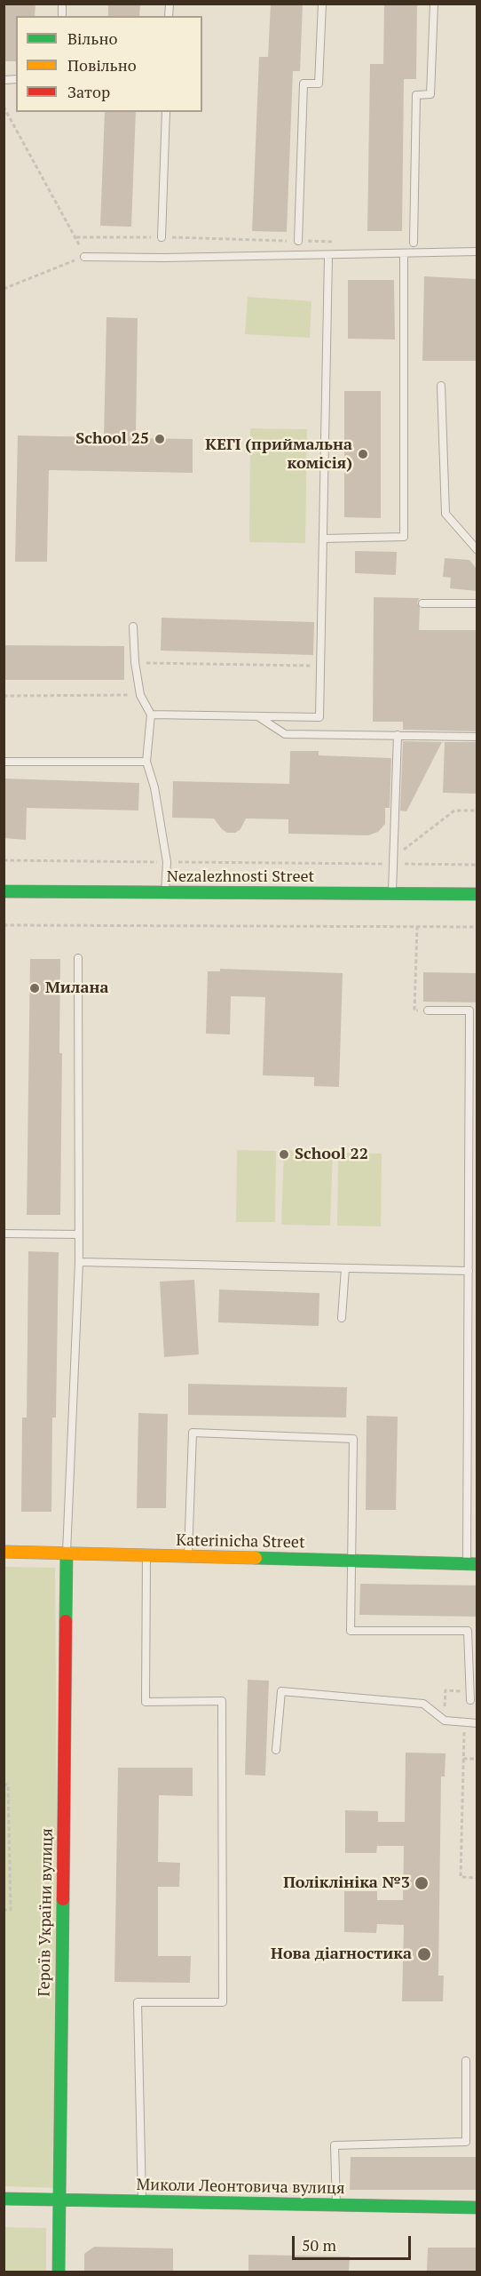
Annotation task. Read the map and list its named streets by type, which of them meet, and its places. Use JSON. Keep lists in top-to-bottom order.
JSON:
{
  "streets": {
    "street": [
      "Nezalezhnosti Street",
      "Katerinicha Street",
      "Героїв України вулиця",
      "Миколи Леонтовича вулиця"
    ]
  },
  "crossings": [
    ["Katerinicha Street", "Героїв України вулиця"],
    ["Героїв України вулиця", "Миколи Леонтовича вулиця"]
  ],
  "places": [
    "School 25",
    "КЕГІ (приймальна комісія)",
    "Милана",
    "School 22",
    "Поліклініка №3",
    "Нова діагностика"
  ],
  "legend": ["Вільно", "Повільно", "Затор"],
  "scale_bar": "50 m"
}
